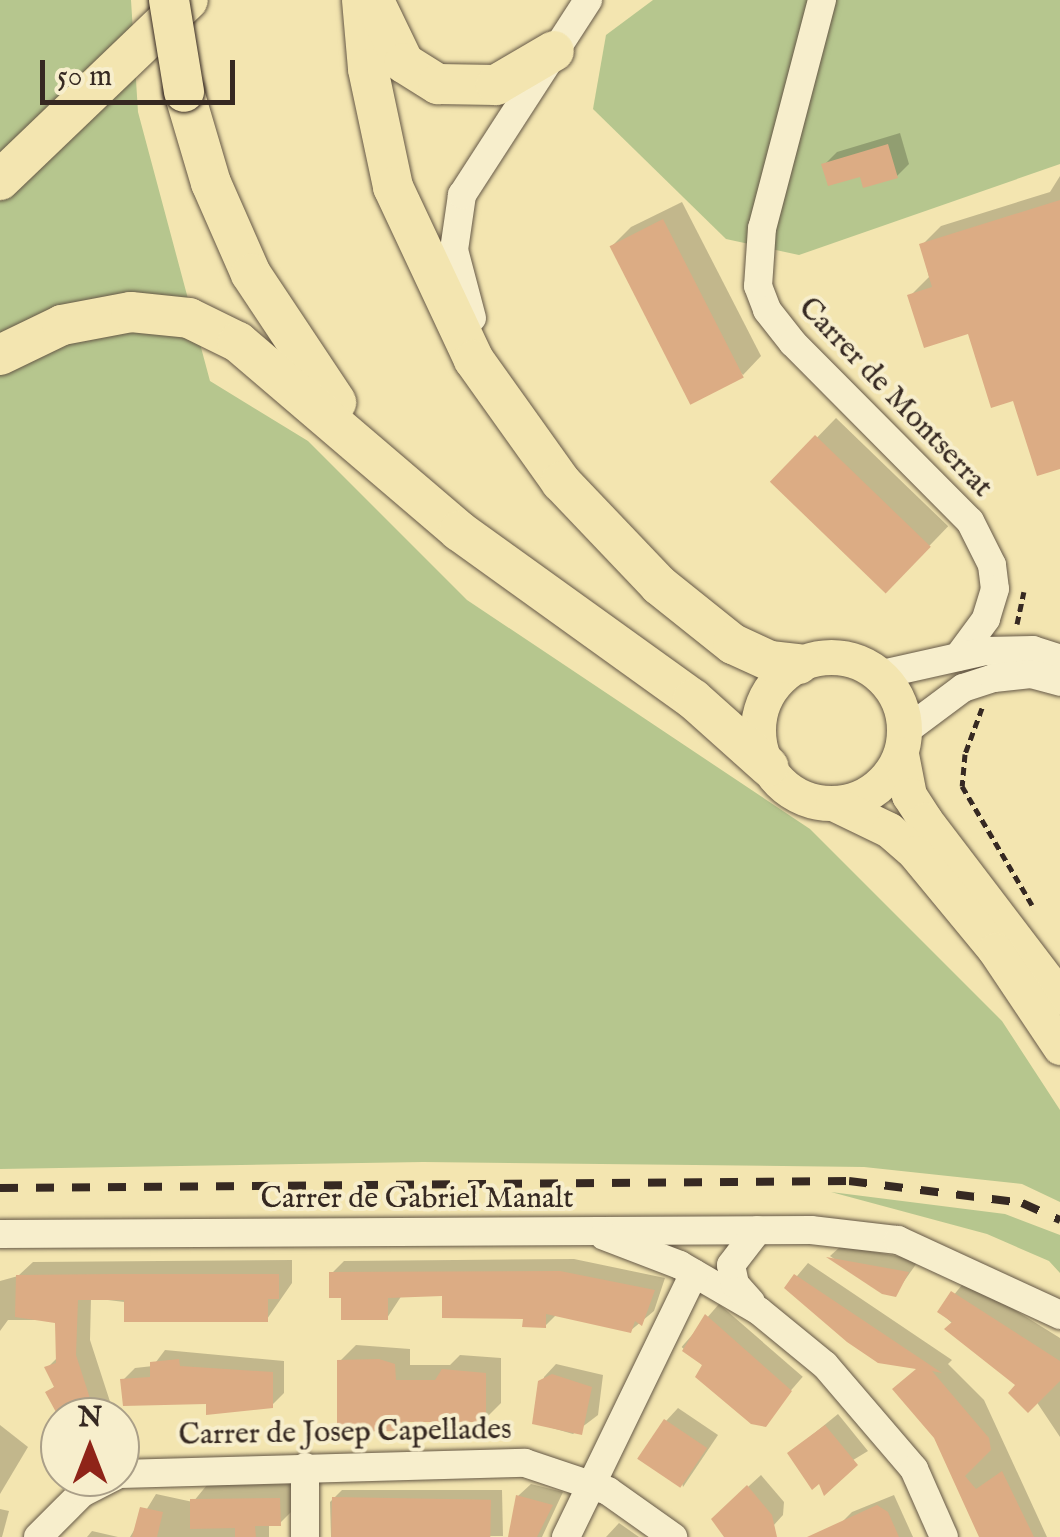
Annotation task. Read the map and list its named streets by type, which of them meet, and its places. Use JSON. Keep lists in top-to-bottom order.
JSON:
{
  "streets": {
    "street": ["Carrer de Montserrat", "Carrer de Gabriel Manalt", "Carrer de Josep Capellades"]
  },
  "scale_bar": "50 m",
  "north": "top"
}
